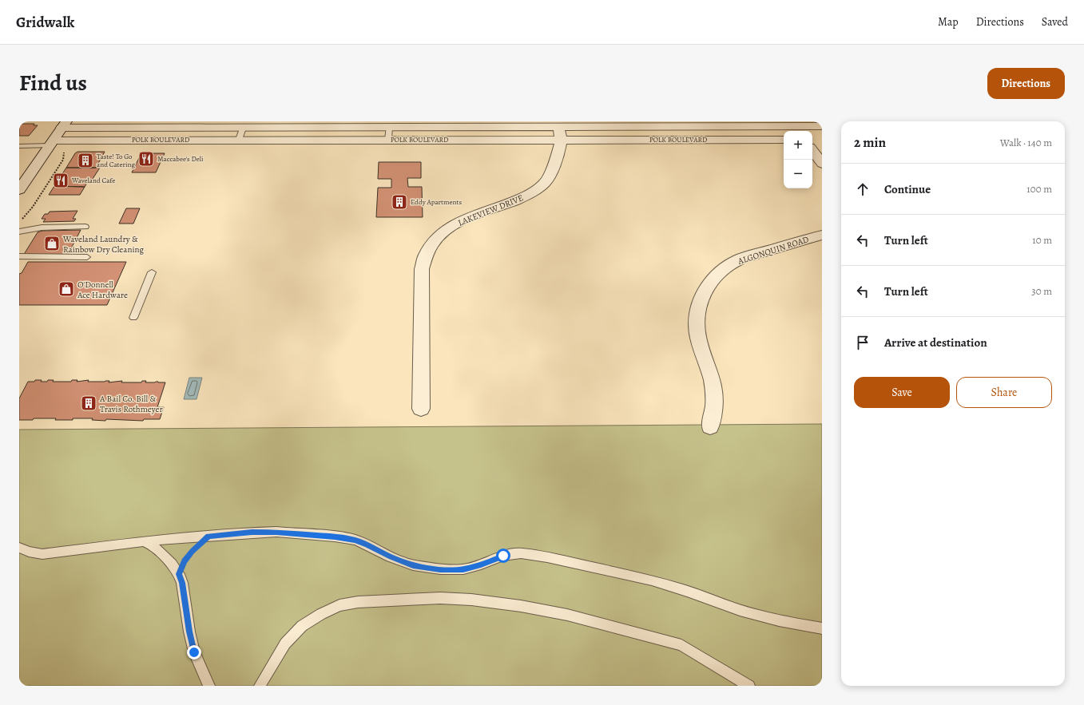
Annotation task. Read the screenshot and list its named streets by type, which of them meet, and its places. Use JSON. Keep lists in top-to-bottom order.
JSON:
{
  "streets": {
    "street": ["POLK BOULEVARD", "LAKEVIEW DRIVE", "ALGONQUIN ROAD"]
  },
  "crossings": [
    ["POLK BOULEVARD", "LAKEVIEW DRIVE"]
  ],
  "places": {
    "restaurant": ["Maccabee's Deli", "Waveland Cafe"],
    "building": ["Taste! To Go and Catering", "Eddy Apartments", "A Bail Co. Bill & Travis Rothmeyer"],
    "shop": ["Waveland Laundry & Rainbow Dry Cleaning", "O'Donnell Ace Hardware"]
  },
  "page": {
    "header": "Gridwalk",
    "nav": ["Map", "Directions", "Saved"],
    "title": "Find us",
    "buttons": [
      "Directions",
      ["Save", "Share"]
    ],
    "heading": ["2 min", "Walk · 140 m"],
    "map_buttons": ["+", "−"],
    "list": [
      ["Continue", "100 m"],
      ["Turn left", "10 m"],
      ["Turn left", "30 m"],
      "Arrive at destination"
    ]
  }
}
